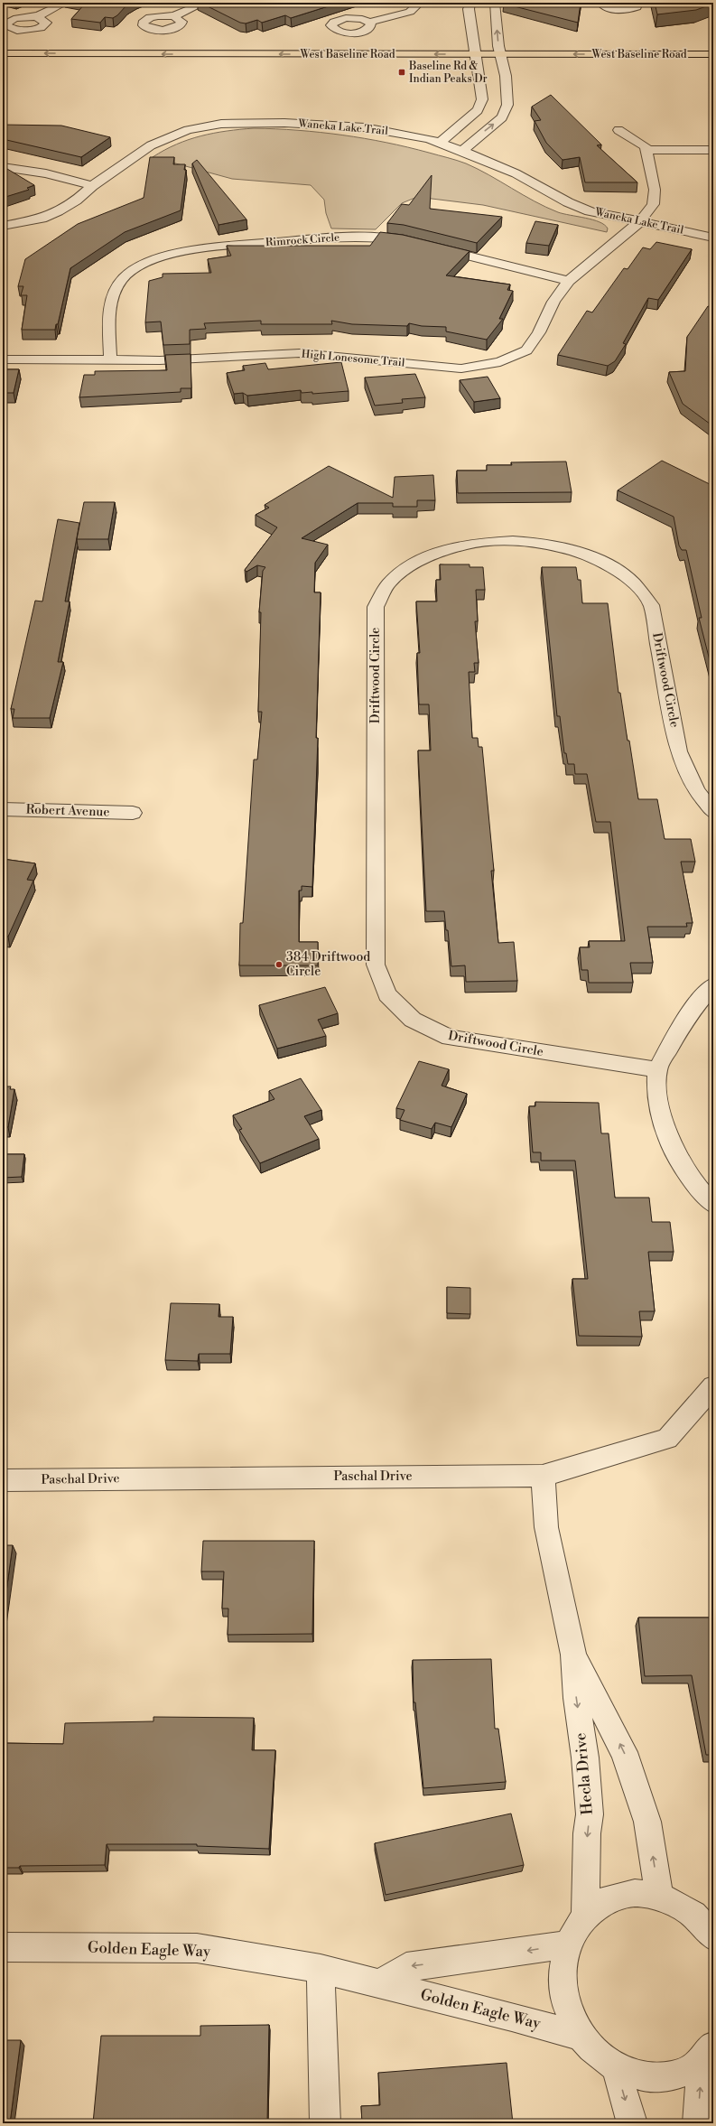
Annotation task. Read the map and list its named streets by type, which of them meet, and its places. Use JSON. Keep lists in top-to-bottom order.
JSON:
{
  "streets": {
    "main road": ["West Baseline Road"],
    "street": [
      "Waneka Lake Trail",
      "Rimrock Circle",
      "High Lonesome Trail",
      "Driftwood Circle",
      "Robert Avenue",
      "Paschal Drive",
      "Hecla Drive",
      "Golden Eagle Way"
    ]
  },
  "crossings": [
    ["Waneka Lake Trail", "High Lonesome Trail"],
    ["Rimrock Circle", "High Lonesome Trail"],
    ["Paschal Drive", "Hecla Drive"]
  ],
  "one_way": ["West Baseline Road"],
  "places": {
    "transit": ["Baseline Rd & Indian Peaks Dr"],
    "other": ["384 Driftwood Circle"]
  }
}
